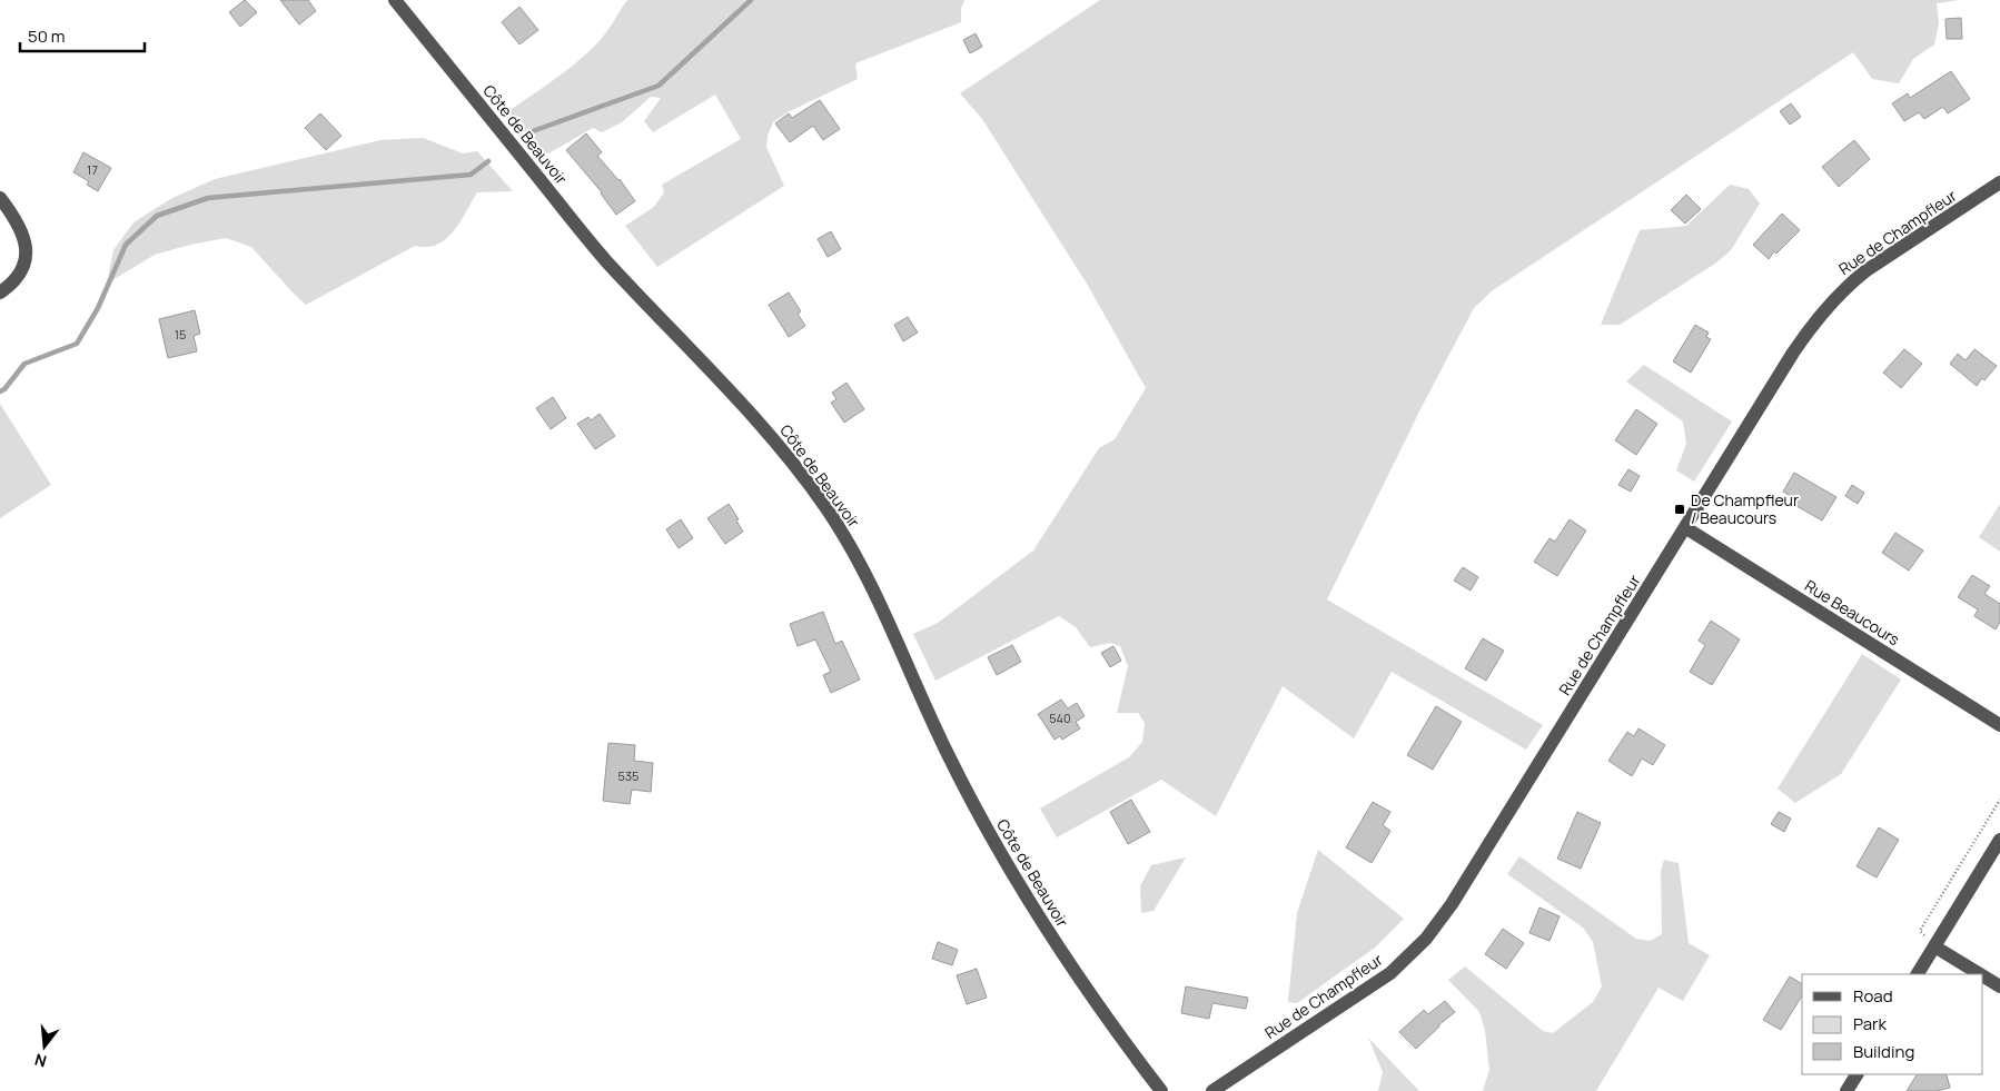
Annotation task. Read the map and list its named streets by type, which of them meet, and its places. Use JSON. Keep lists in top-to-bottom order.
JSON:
{
  "streets": {
    "street": ["Côte de Beauvoir", "Rue de Champfleur", "Rue Beaucours"]
  },
  "crossings": [
    ["Rue de Champfleur", "Rue Beaucours"]
  ],
  "places": {
    "transit": ["De Champfleur / Beaucours"]
  },
  "house_numbers": [
    "17",
    "15",
    "540",
    "535"
  ],
  "legend": ["Road", "Park", "Building"],
  "scale_bar": "50 m",
  "north": "bottom"
}
